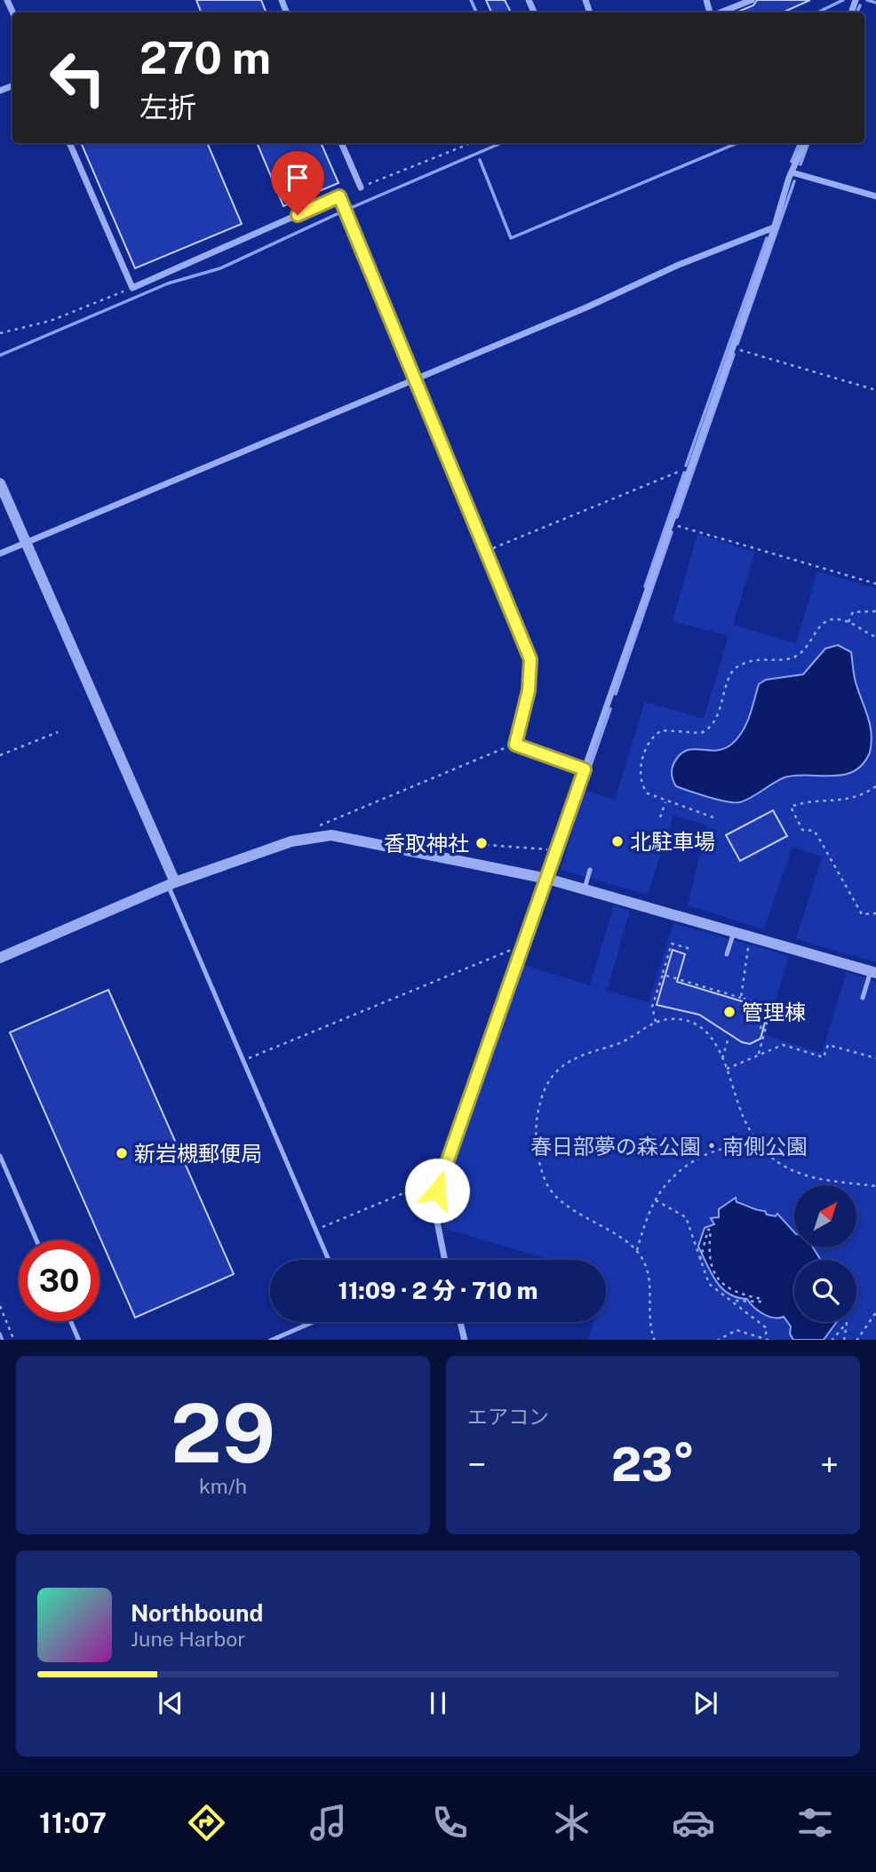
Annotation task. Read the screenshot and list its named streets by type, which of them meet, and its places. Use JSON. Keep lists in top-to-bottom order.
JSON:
{
  "parks": ["春日部夢の森公園・南側公園"],
  "places": [
    "北駐車場",
    "香取神社",
    "管理棟",
    "新岩槻郵便局"
  ],
  "north": "top right",
  "page": {
    "turn": ["270 m", "左折"],
    "limit": "30",
    "trip": "11:09 · 2 分 · 710 m",
    "tile": [
      ["29", "km/h"],
      "エアコン"
    ],
    "heat": ["−", "23°", "+"],
    "song": ["Northbound", "June Harbor"],
    "tabs": "11:07"
  }
}
